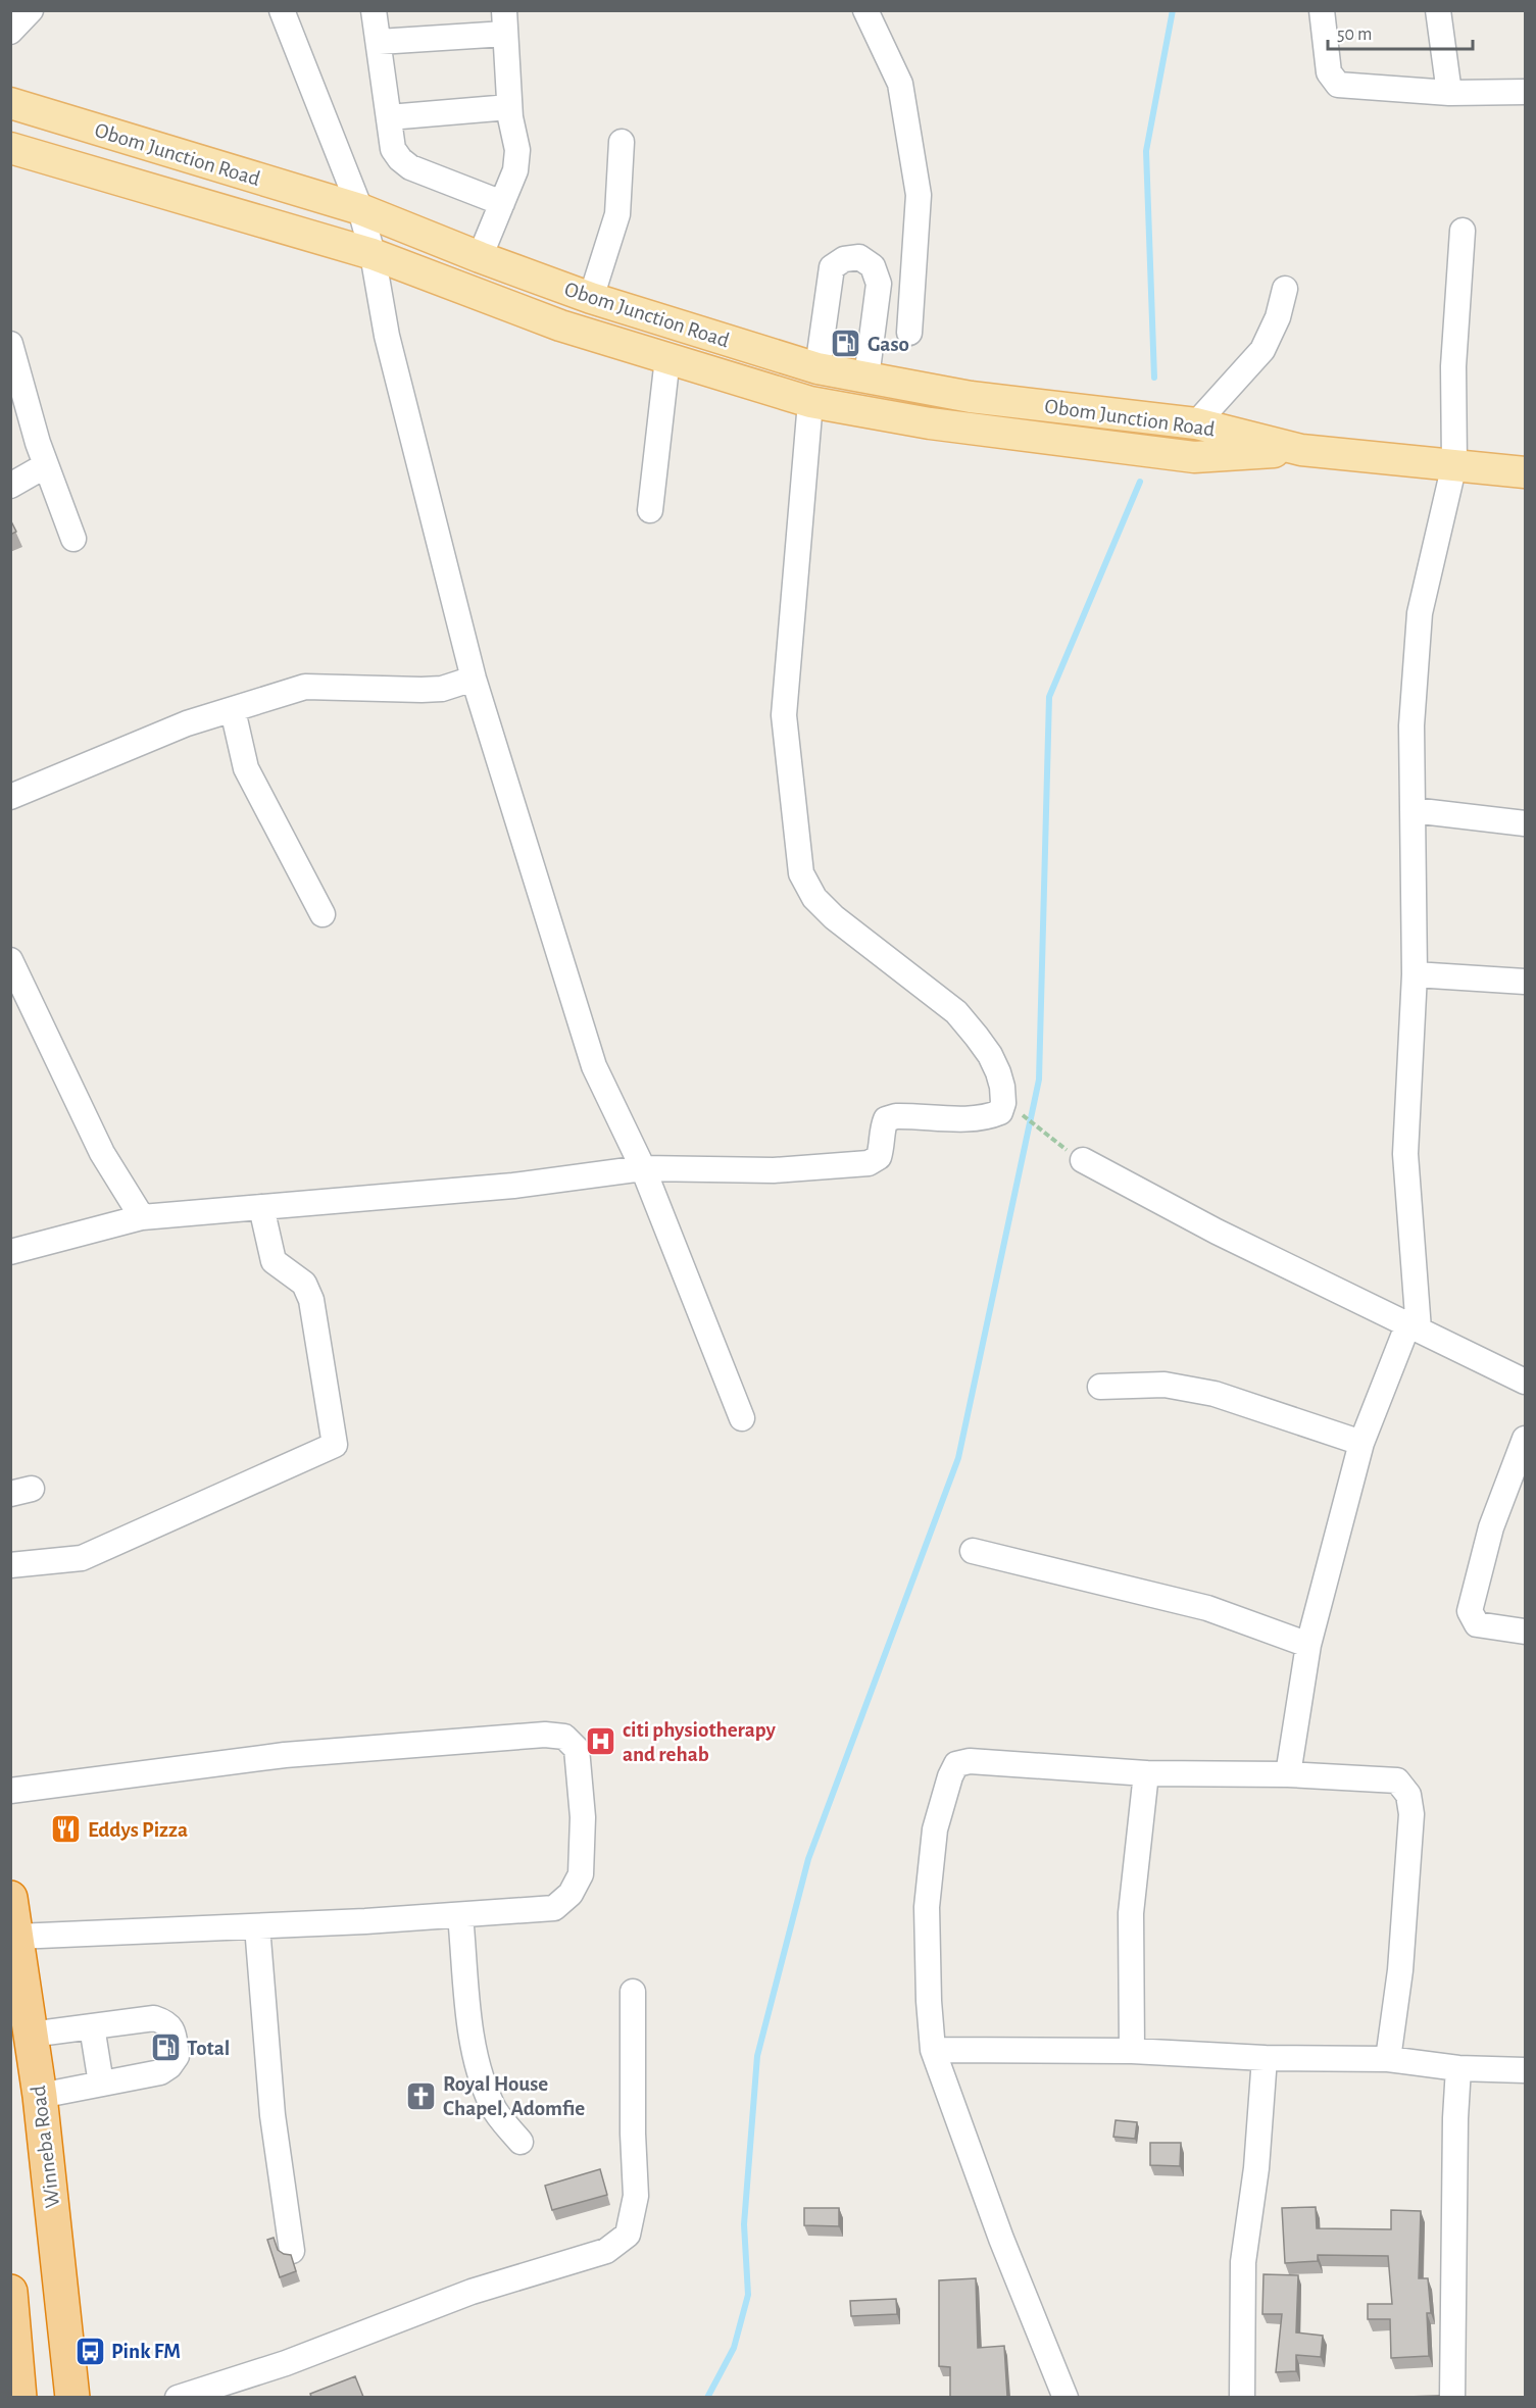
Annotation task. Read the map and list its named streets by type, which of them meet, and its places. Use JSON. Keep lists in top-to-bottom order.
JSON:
{
  "streets": {
    "highway": ["Winneba Road"],
    "main road": ["Obom Junction Road"]
  },
  "places": {
    "fuel station": ["Gaso", "Total"],
    "hospital": ["citi physiotherapy and rehab"],
    "restaurant": ["Eddys Pizza"],
    "church": ["Royal House Chapel, Adomfie"],
    "bus stop": ["Pink FM"]
  },
  "scale_bar": "50 m"
}
